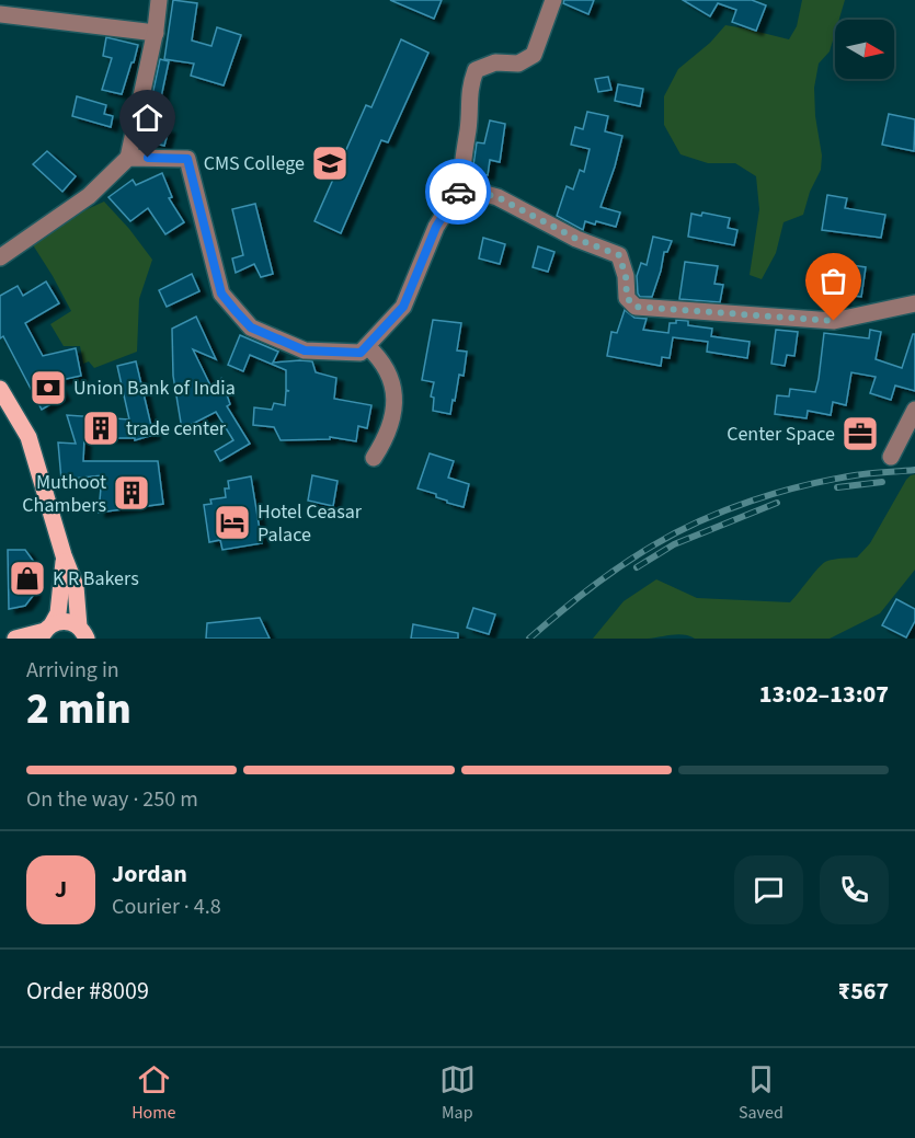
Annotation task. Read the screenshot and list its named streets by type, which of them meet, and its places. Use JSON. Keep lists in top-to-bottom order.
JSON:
{
  "places": {
    "school or university": ["CMS College"],
    "bank": ["Union Bank of India"],
    "building": ["trade center", "Muthoot Chambers"],
    "office": ["Center Space"],
    "hotel": ["Hotel Ceasar Palace"],
    "shop": ["K R Bakers"]
  },
  "north": "right",
  "page": {
    "heading": ["2 min", "Arriving in", "13:02–13:07"],
    "panel": [
      "Jordan",
      "Courier · 4.8",
      "Order #8009",
      "₹567"
    ],
    "bar": "On the way · 250 m",
    "round": "J",
    "tabs": ["Home", "Map", "Saved"]
  }
}
